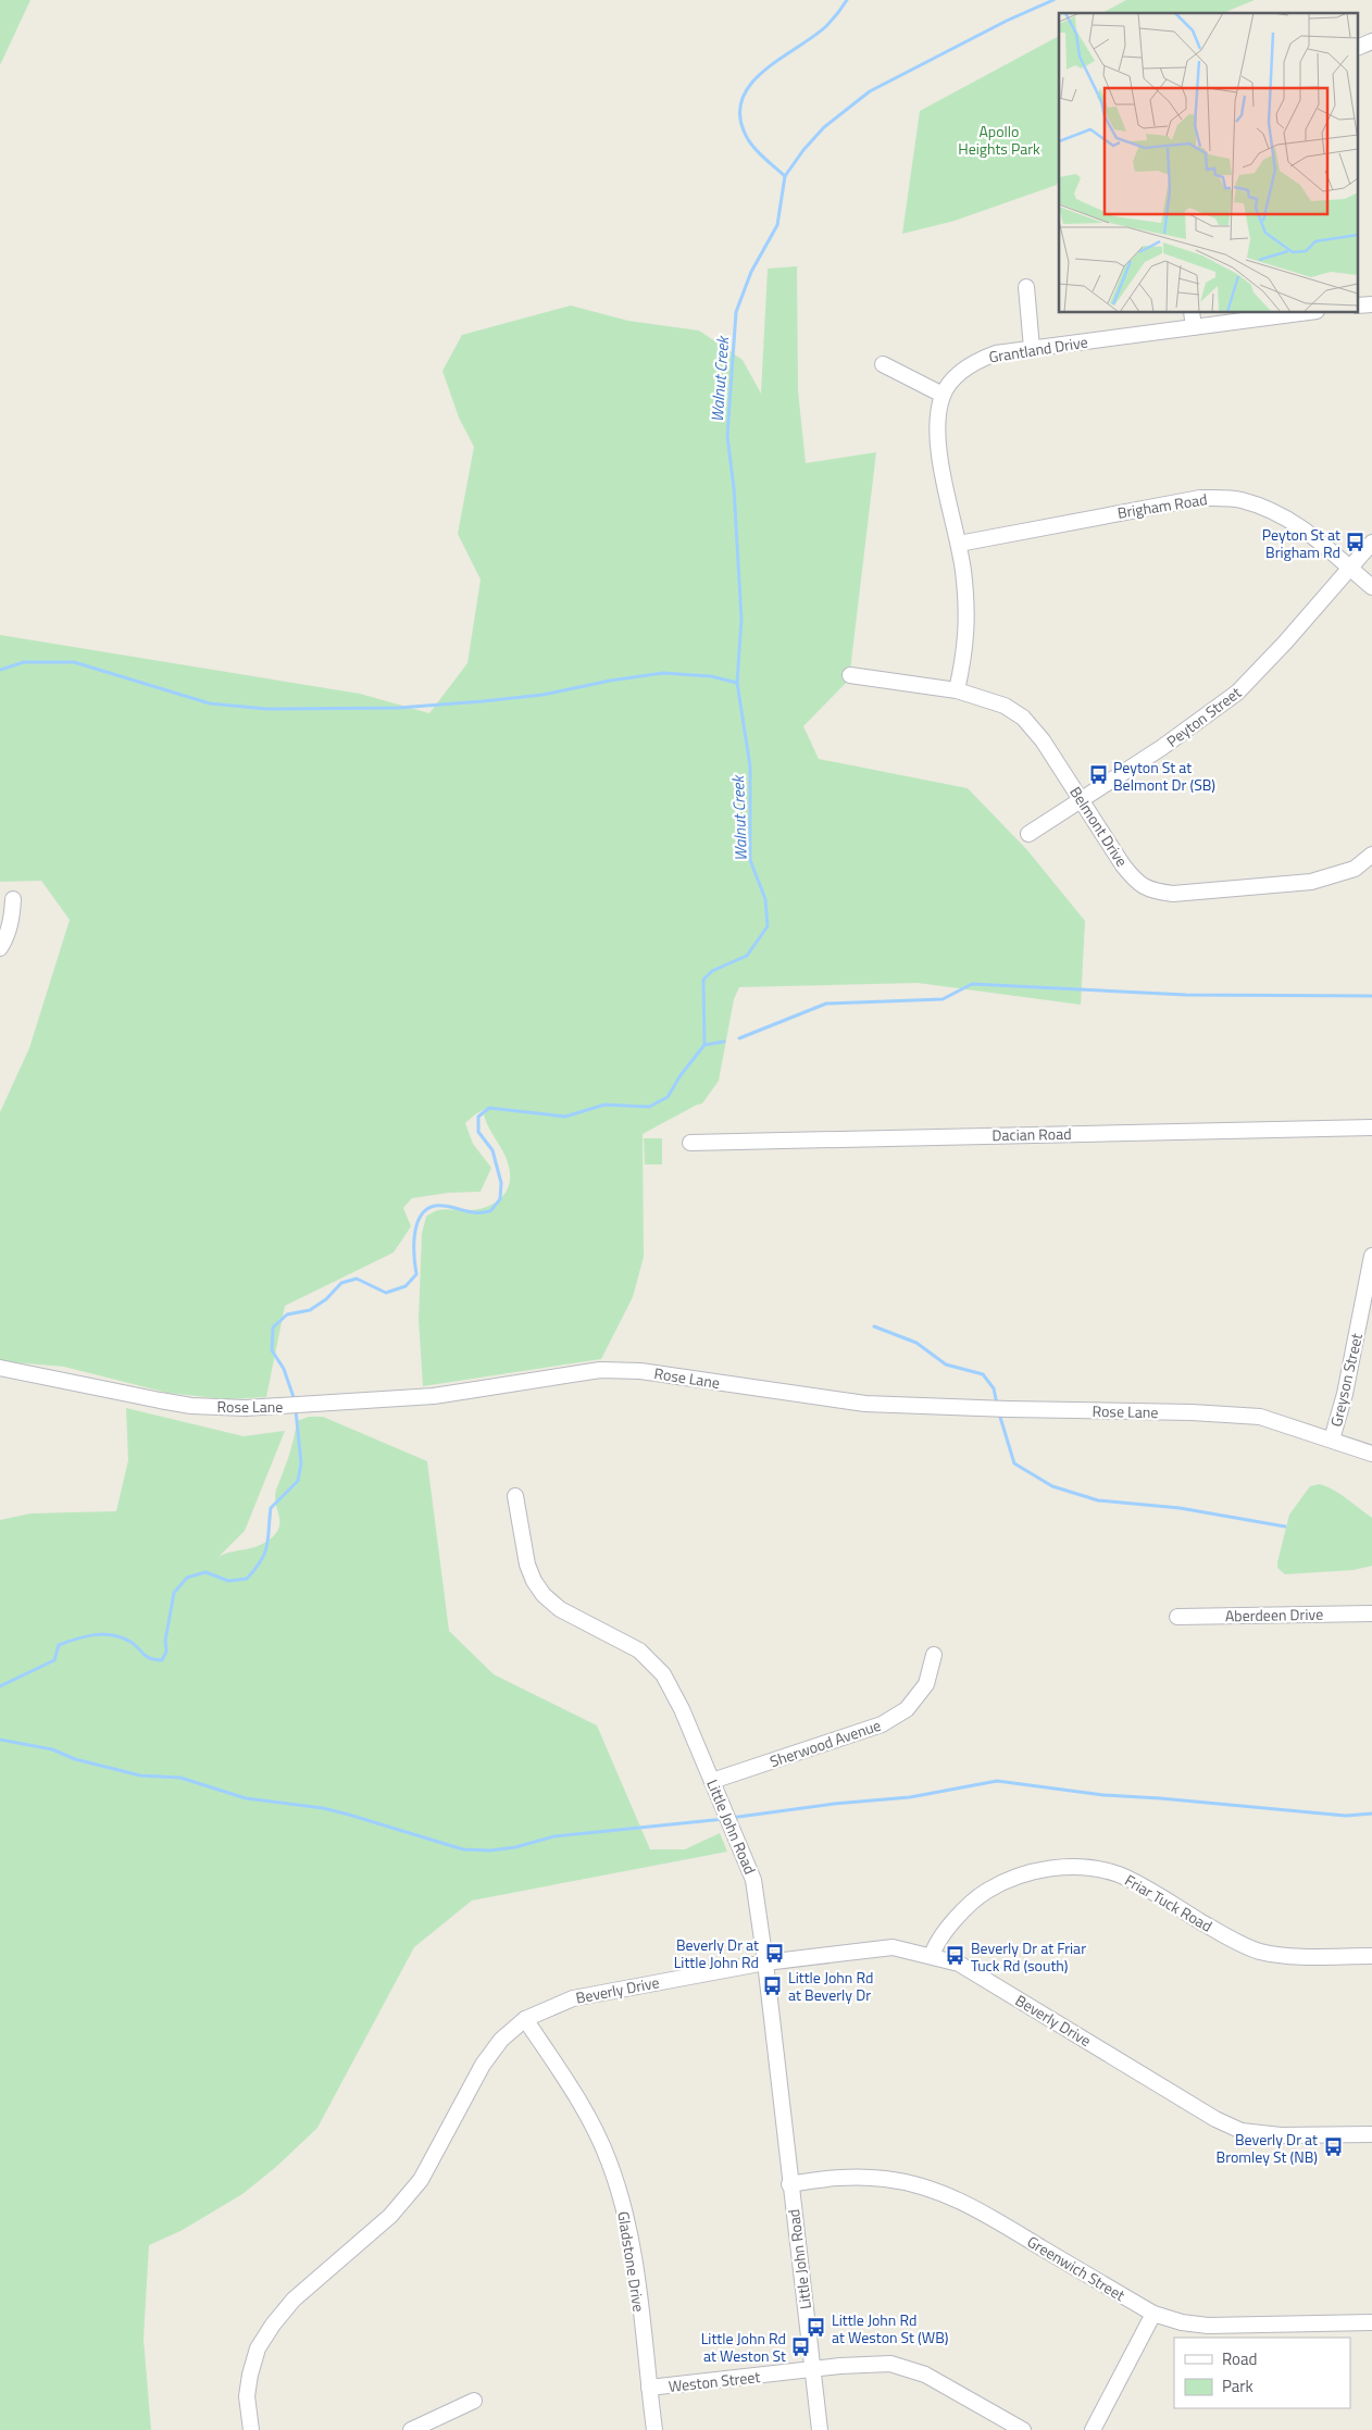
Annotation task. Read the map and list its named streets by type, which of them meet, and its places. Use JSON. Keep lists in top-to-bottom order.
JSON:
{
  "streets": {
    "street": [
      "Grantland Drive",
      "Brigham Road",
      "Peyton Street",
      "Belmont Drive",
      "Dacian Road",
      "Rose Lane",
      "Greyson Street",
      "Aberdeen Drive",
      "Sherwood Avenue",
      "Little John Road",
      "Friar Tuck Road",
      "Beverly Drive",
      "Gladstone Drive",
      "Greenwich Street",
      "Weston Street"
    ]
  },
  "crossings": [
    ["Grantland Drive", "Brigham Road"],
    ["Grantland Drive", "Belmont Drive"],
    ["Brigham Road", "Peyton Street"],
    ["Peyton Street", "Belmont Drive"],
    ["Rose Lane", "Greyson Street"],
    ["Sherwood Avenue", "Little John Road"],
    ["Little John Road", "Beverly Drive"],
    ["Little John Road", "Greenwich Street"],
    ["Little John Road", "Weston Street"],
    ["Friar Tuck Road", "Beverly Drive"],
    ["Beverly Drive", "Gladstone Drive"],
    ["Gladstone Drive", "Weston Street"]
  ],
  "water": ["Walnut Creek"],
  "parks": ["Apollo Heights Park"],
  "places": {
    "bus stop": [
      "Peyton St at Brigham Rd",
      "Peyton St at Belmont Dr (SB)",
      "Beverly Dr at Little John Rd",
      "Beverly Dr at Friar Tuck Rd (south)",
      "Little John Rd at Beverly Dr",
      "Beverly Dr at Bromley St (NB)",
      "Little John Rd at Weston St (WB)",
      "Little John Rd at Weston St"
    ]
  },
  "legend": ["Road", "Park"]
}
